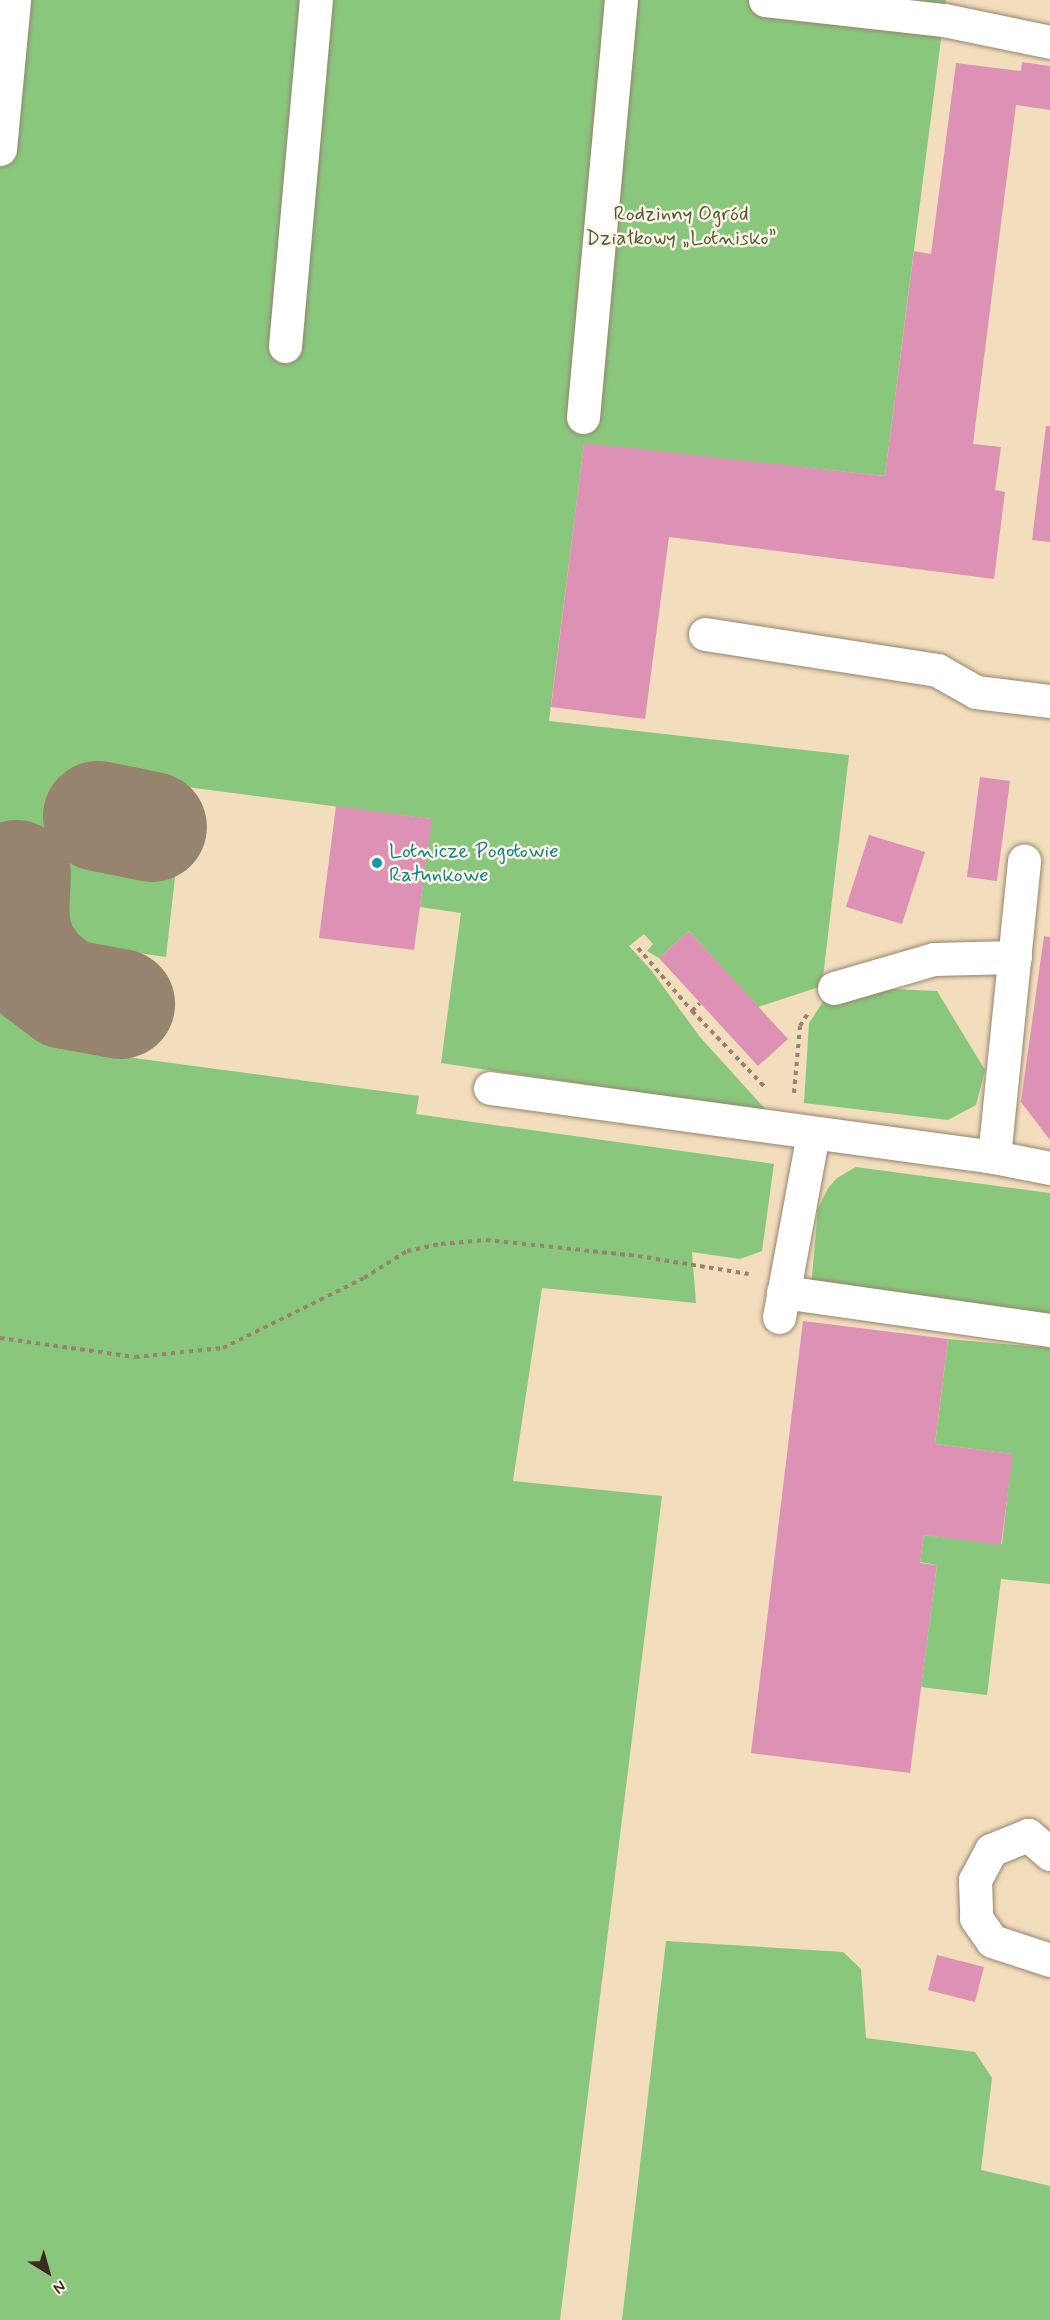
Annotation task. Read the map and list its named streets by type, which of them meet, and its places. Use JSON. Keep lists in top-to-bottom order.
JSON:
{
  "parks": ["Rodzinny Ogród Działkowy „Lotnisko”"],
  "places": ["Lotnicze Pogotowie Ratunkowe"],
  "north": "bottom right"
}
